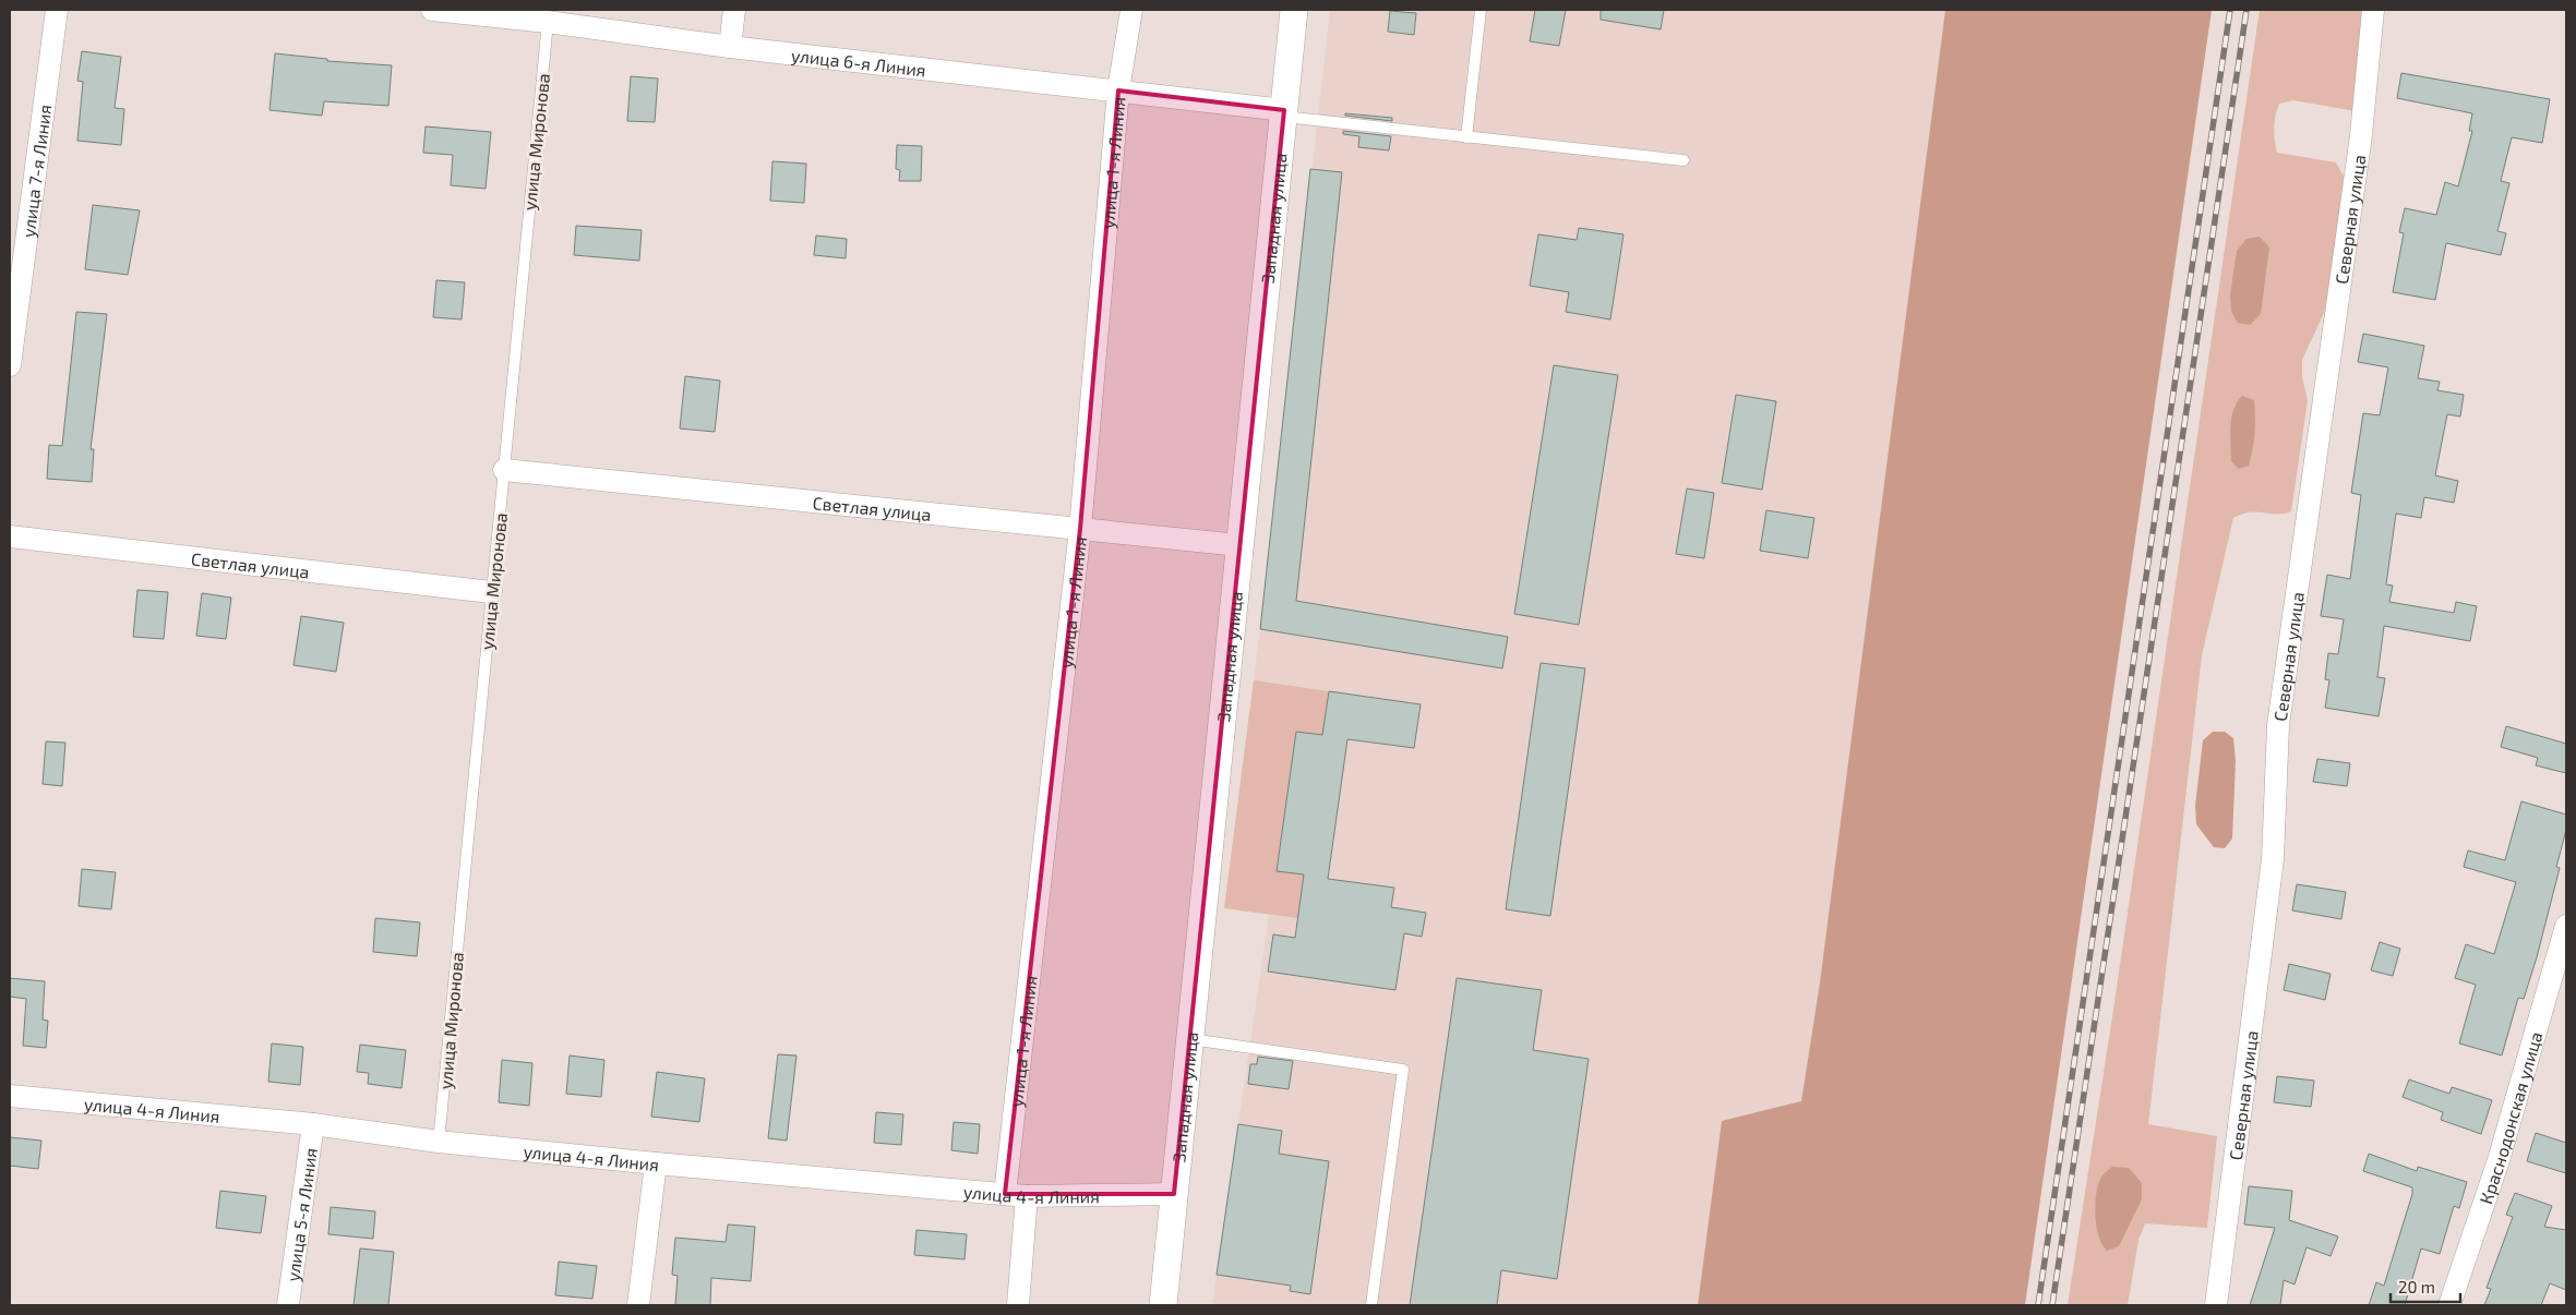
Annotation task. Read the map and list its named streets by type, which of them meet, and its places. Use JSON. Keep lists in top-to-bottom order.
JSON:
{
  "streets": {
    "street": [
      "улица 6-я Линия",
      "улица 1-я Линия",
      "улица 7-я Линия",
      "Западная улица",
      "Северная улица",
      "Светлая улица",
      "улица 4-я Линия",
      "Краснодонская улица",
      "улица 5-я Линия"
    ],
    "lane": ["улица Миронова"]
  },
  "crossings": [
    ["улица 6-я Линия", "улица Миронова"],
    ["улица 6-я Линия", "улица 1-я Линия"],
    ["улица 6-я Линия", "Западная улица"],
    ["улица Миронова", "Светлая улица"],
    ["улица Миронова", "улица 4-я Линия"],
    ["улица 1-я Линия", "Светлая улица"],
    ["улица 1-я Линия", "улица 4-я Линия"],
    ["Западная улица", "Светлая улица"],
    ["Западная улица", "улица 4-я Линия"],
    ["улица 4-я Линия", "улица 5-я Линия"]
  ],
  "scale_bar": "20 m"
}
